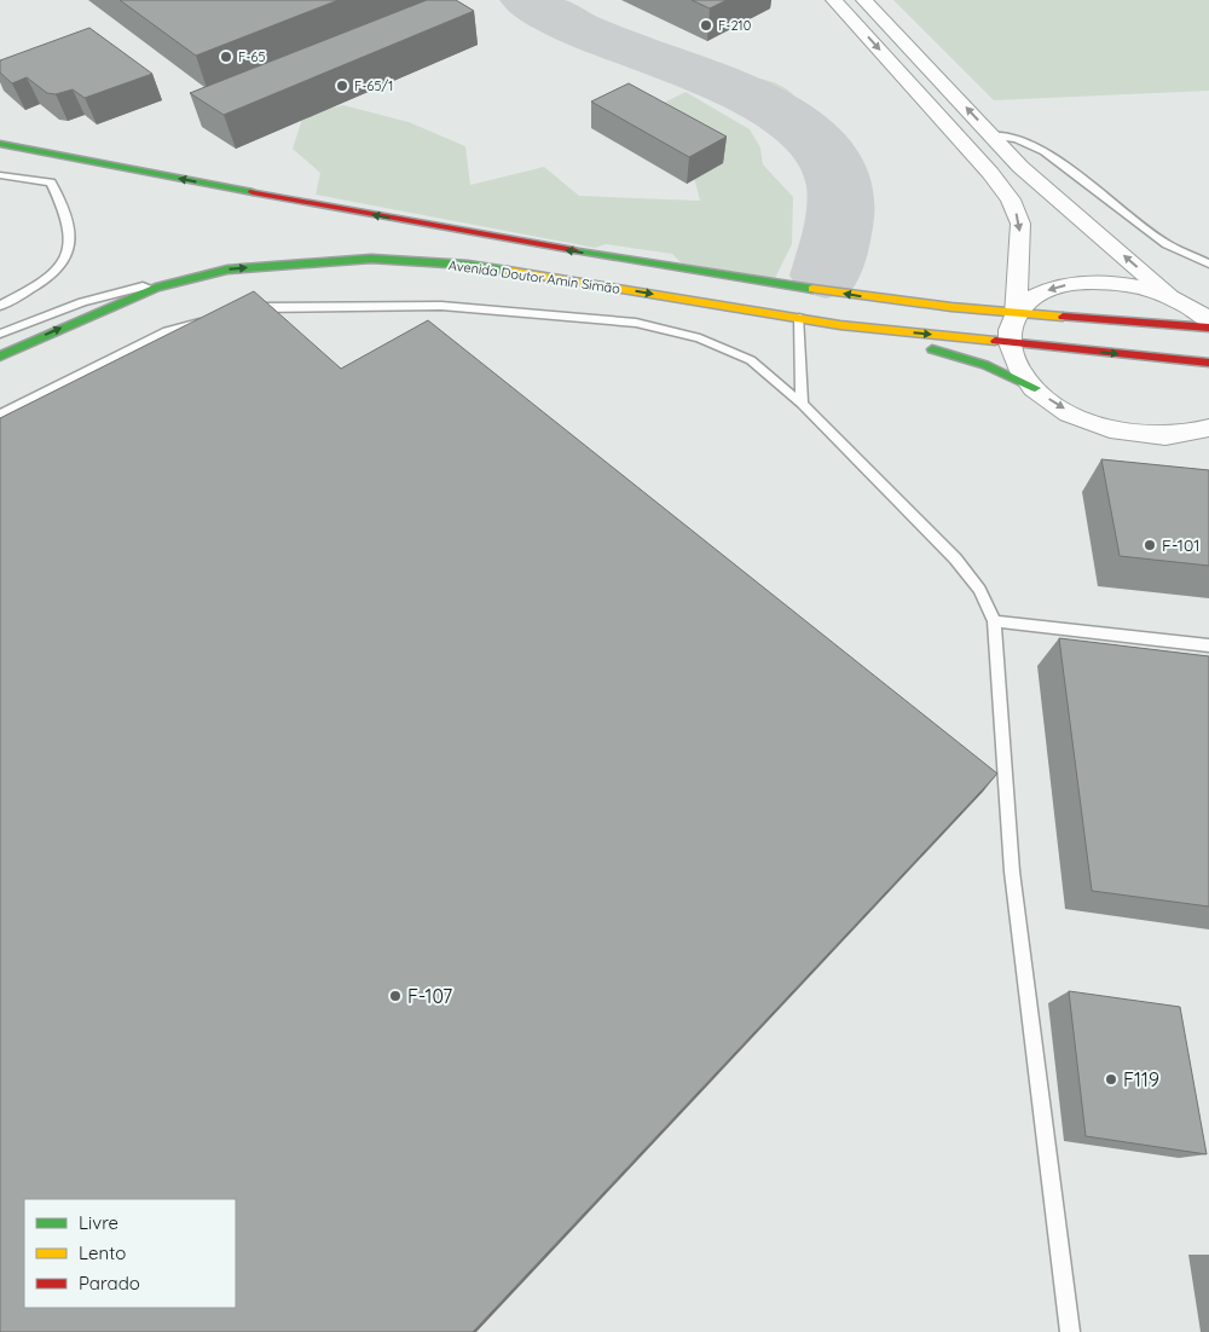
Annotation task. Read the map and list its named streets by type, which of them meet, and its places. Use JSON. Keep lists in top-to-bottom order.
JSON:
{
  "streets": {
    "street": ["Avenida Doutor Amin Simão"]
  },
  "places": [
    "F-210",
    "F-65",
    "F-65/1",
    "F-101",
    "F-107",
    "F119"
  ],
  "legend": ["Livre", "Lento", "Parado"]
}
